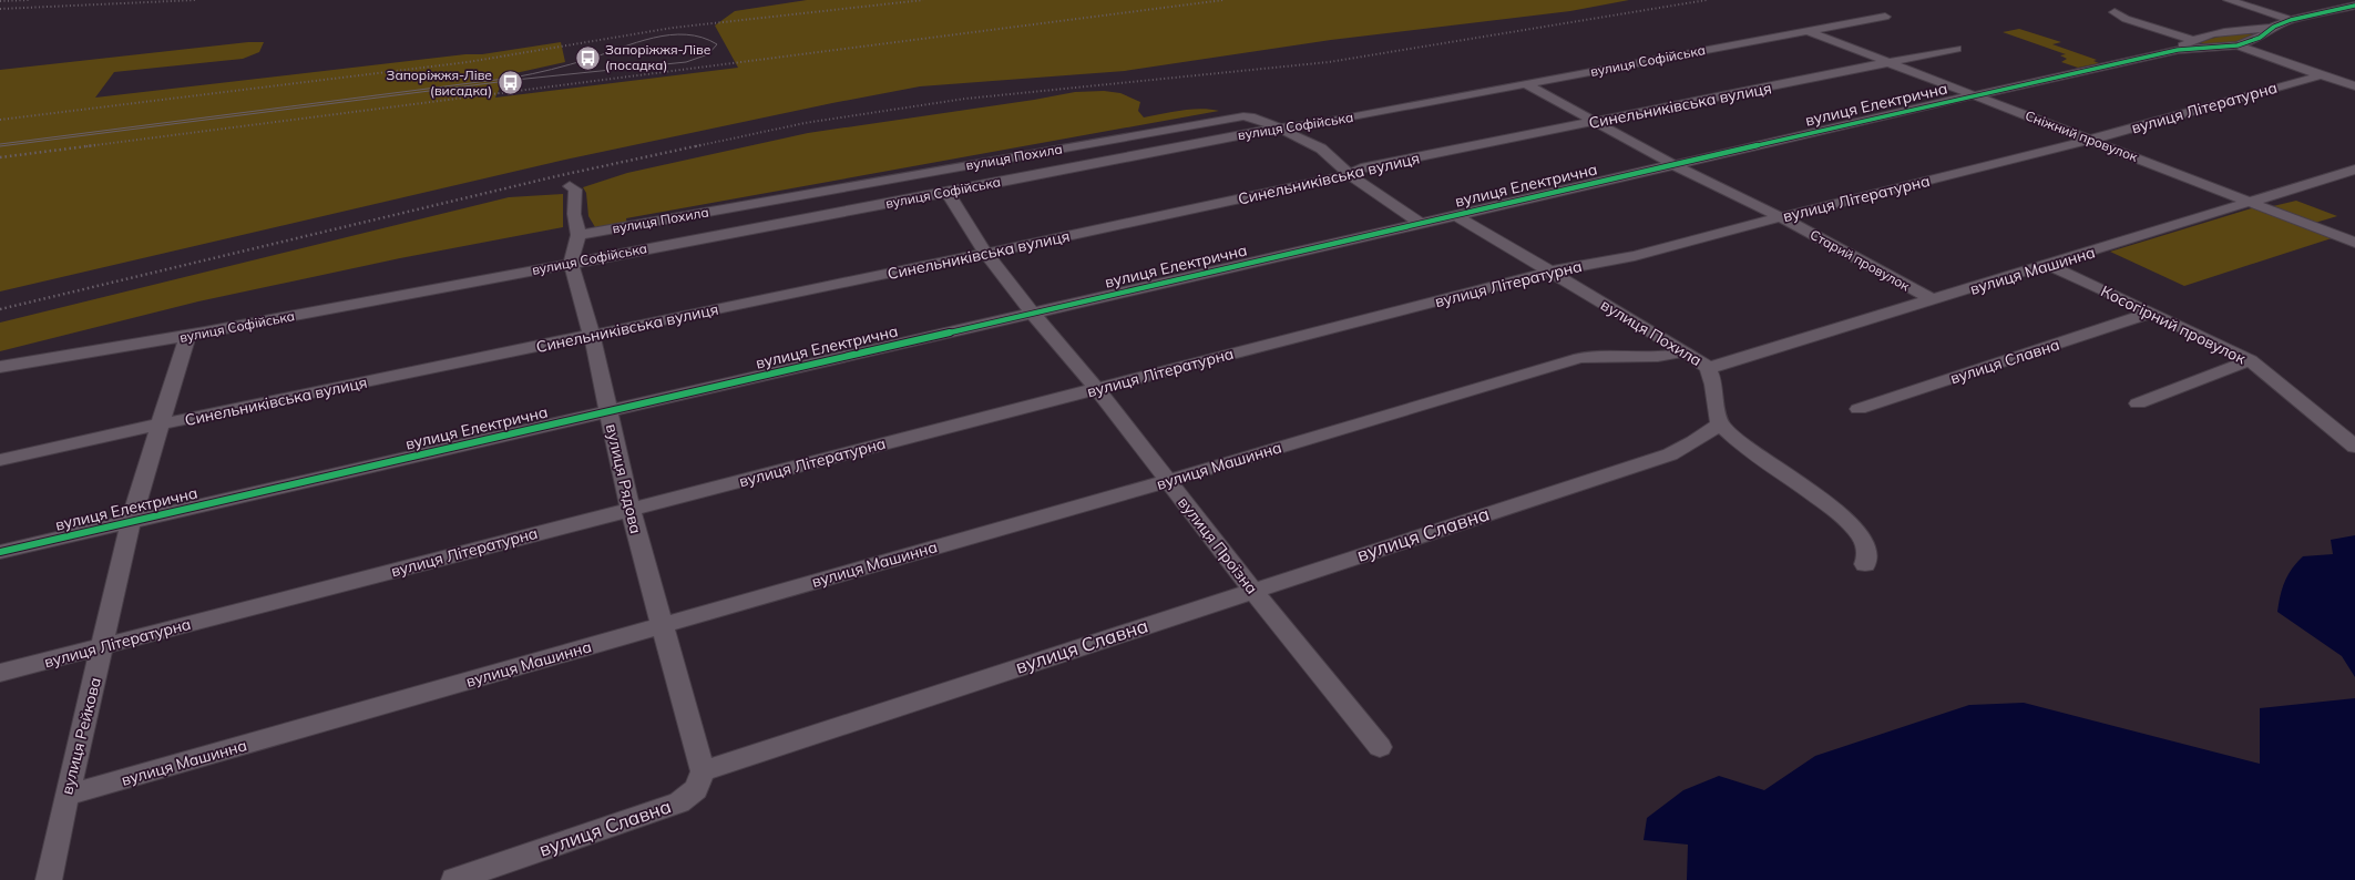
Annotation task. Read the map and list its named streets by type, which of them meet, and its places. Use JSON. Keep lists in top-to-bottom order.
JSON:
{
  "streets": {
    "street": [
      "вулиця Софійська",
      "вулиця Електрична",
      "Синельниківська вулиця",
      "вулиця Літературна",
      "Сніжний провулок",
      "вулиця Похила",
      "Старий провулок",
      "вулиця Машинна",
      "Косогірний провулок",
      "вулиця Славна",
      "вулиця Рядова",
      "вулиця Проїзна",
      "вулиця Рейкова"
    ]
  },
  "crossings": [
    ["вулиця Софійська", "Сніжний провулок"],
    ["вулиця Софійська", "вулиця Похила"],
    ["вулиця Софійська", "Старий провулок"],
    ["вулиця Софійська", "вулиця Рядова"],
    ["вулиця Софійська", "вулиця Проїзна"],
    ["вулиця Софійська", "вулиця Рейкова"],
    ["вулиця Електрична", "Сніжний провулок"],
    ["вулиця Електрична", "вулиця Похила"],
    ["вулиця Електрична", "Старий провулок"],
    ["вулиця Електрична", "вулиця Рядова"],
    ["вулиця Електрична", "вулиця Проїзна"],
    ["вулиця Електрична", "вулиця Рейкова"],
    ["Синельниківська вулиця", "Сніжний провулок"],
    ["Синельниківська вулиця", "вулиця Похила"],
    ["Синельниківська вулиця", "Старий провулок"],
    ["Синельниківська вулиця", "вулиця Рядова"],
    ["Синельниківська вулиця", "вулиця Проїзна"],
    ["Синельниківська вулиця", "вулиця Рейкова"],
    ["вулиця Літературна", "Сніжний провулок"],
    ["вулиця Літературна", "вулиця Похила"],
    ["вулиця Літературна", "Старий провулок"],
    ["вулиця Літературна", "вулиця Рядова"],
    ["вулиця Літературна", "вулиця Проїзна"],
    ["вулиця Літературна", "вулиця Рейкова"],
    ["Сніжний провулок", "вулиця Машинна"],
    ["вулиця Похила", "вулиця Машинна"],
    ["вулиця Похила", "вулиця Славна"],
    ["Старий провулок", "вулиця Машинна"],
    ["вулиця Машинна", "Косогірний провулок"],
    ["вулиця Машинна", "вулиця Рядова"],
    ["вулиця Машинна", "вулиця Проїзна"],
    ["вулиця Машинна", "вулиця Рейкова"],
    ["Косогірний провулок", "вулиця Славна"],
    ["вулиця Славна", "вулиця Рядова"],
    ["вулиця Славна", "вулиця Проїзна"]
  ],
  "places": {
    "bus stop": ["Запоріжжя-Ліве (посадка)", "Запоріжжя-Ліве (висадка)"]
  }
}
